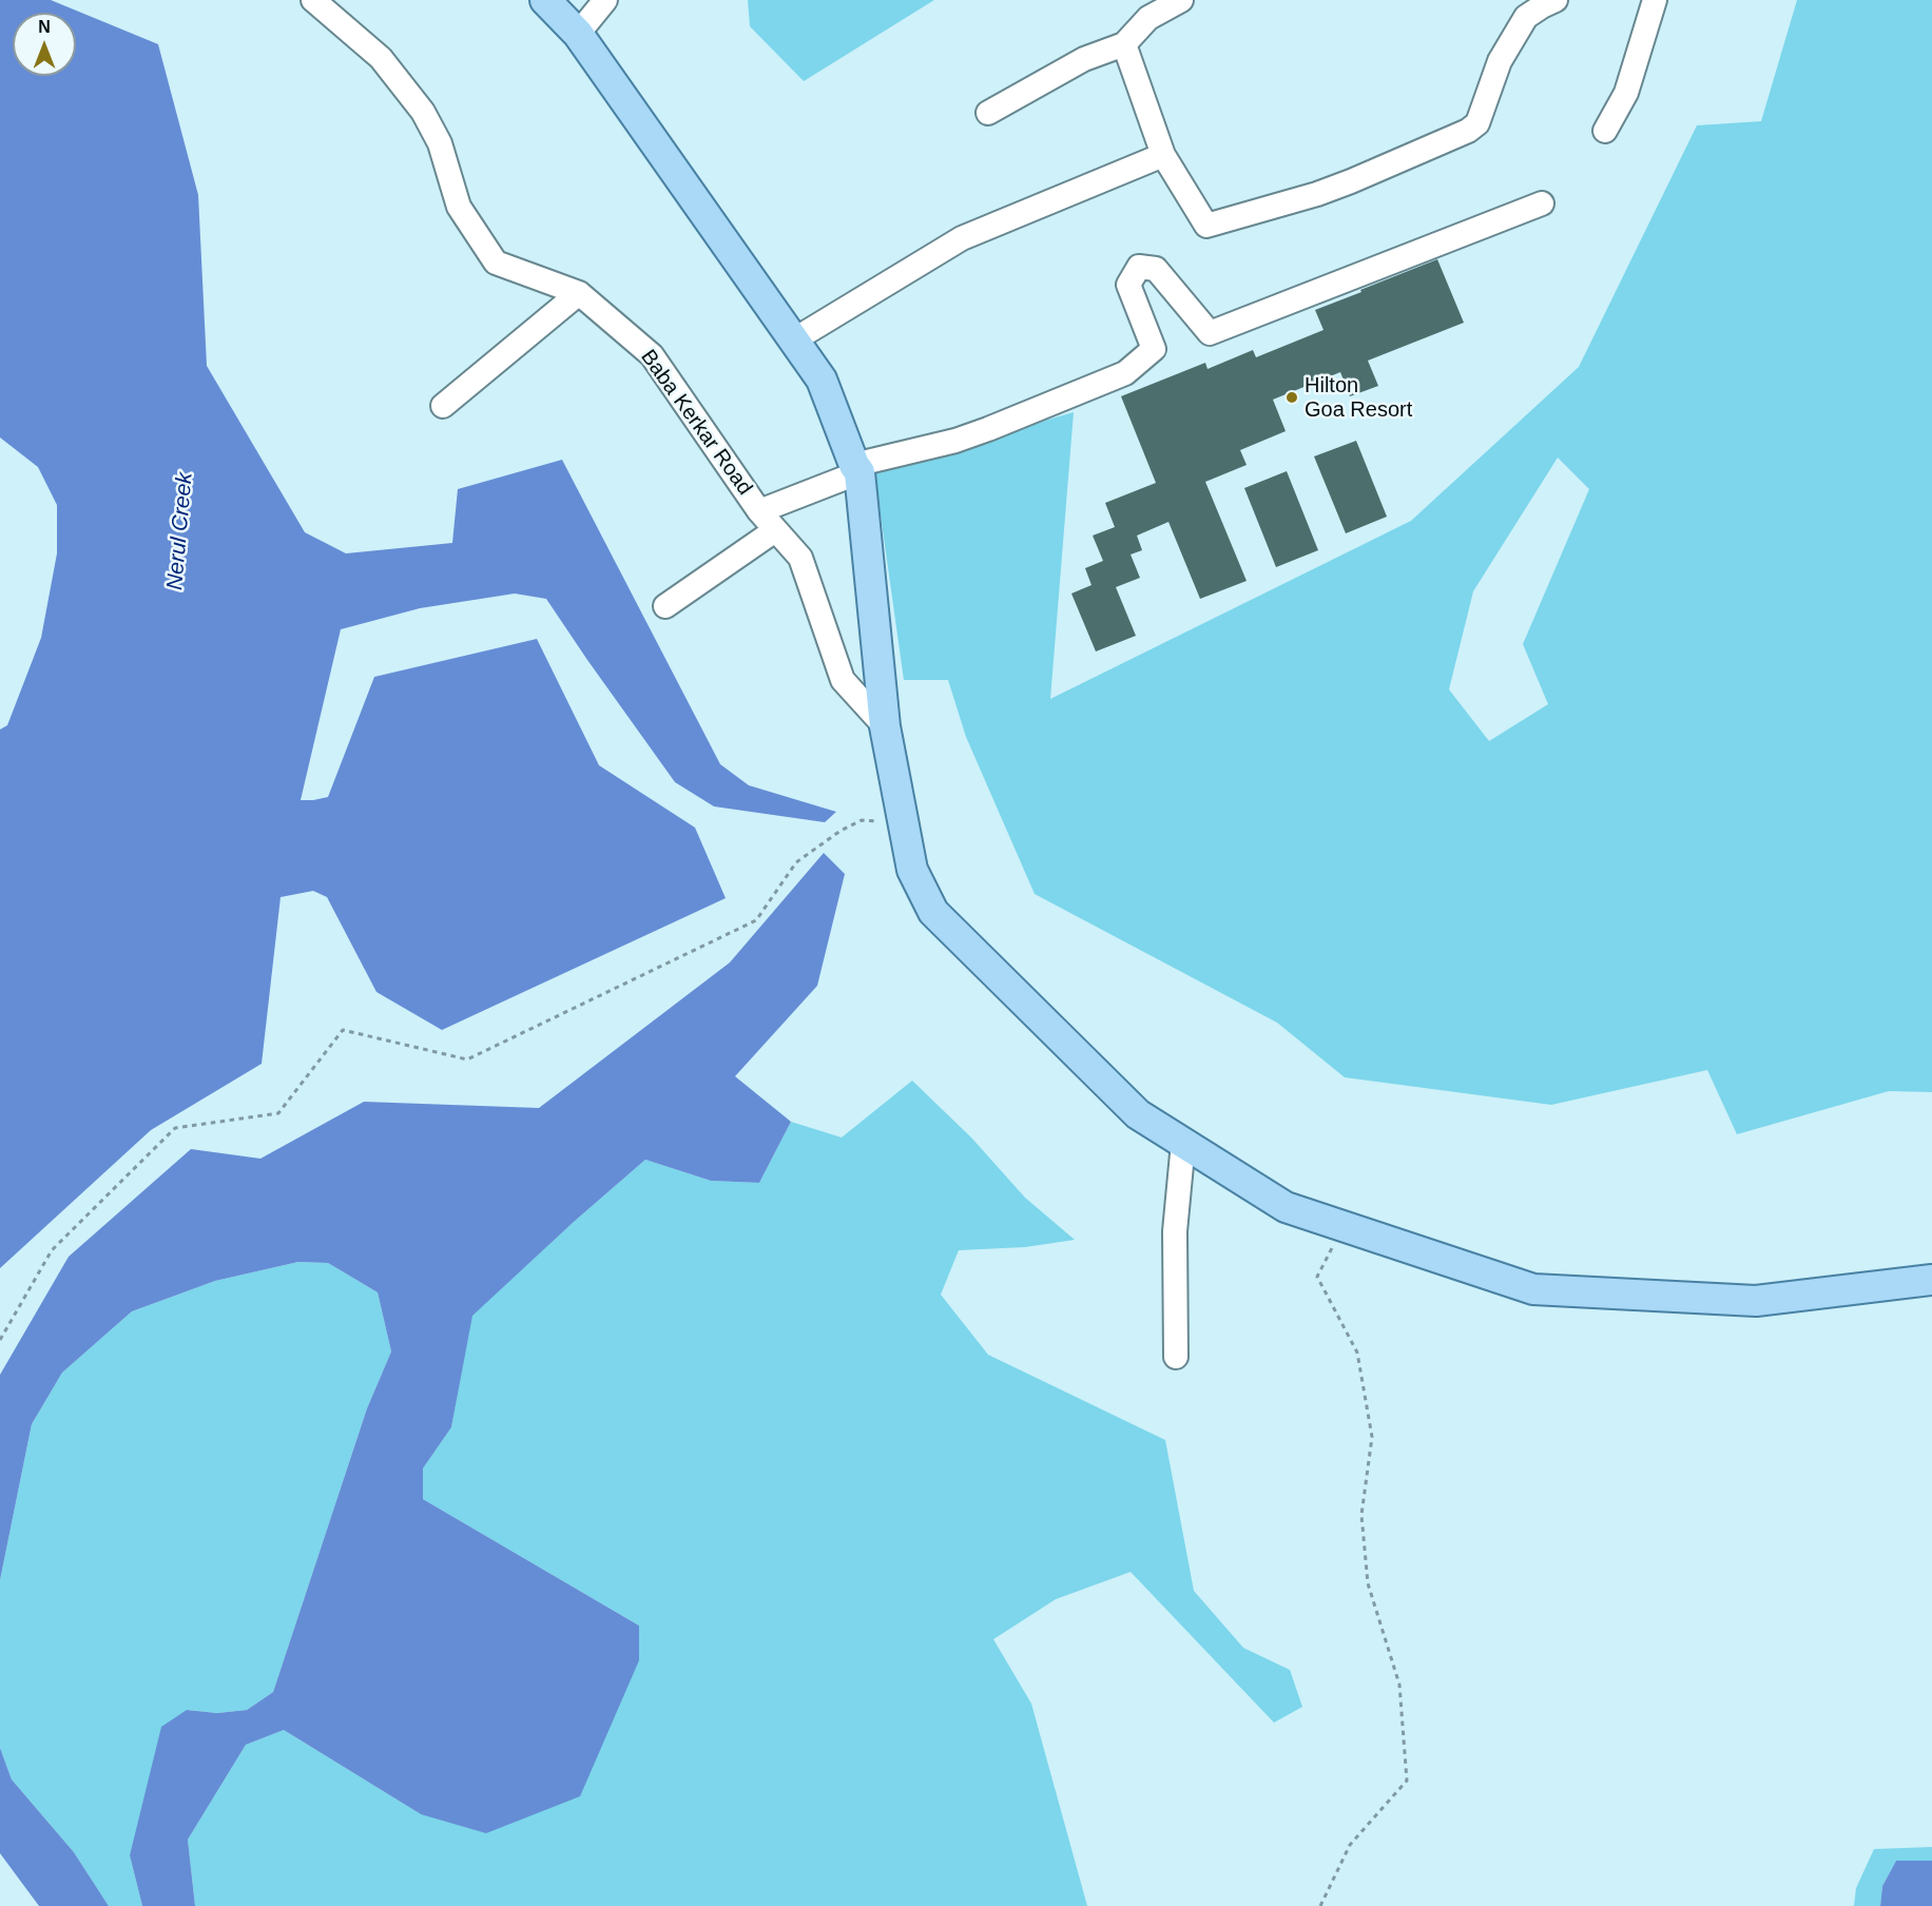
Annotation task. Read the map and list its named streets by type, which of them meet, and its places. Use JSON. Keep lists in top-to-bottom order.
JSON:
{
  "streets": {
    "street": ["Baba Kerkar Road"]
  },
  "water": ["Nerul Creek"],
  "places": ["Hilton Goa Resort"],
  "north": "top"
}
